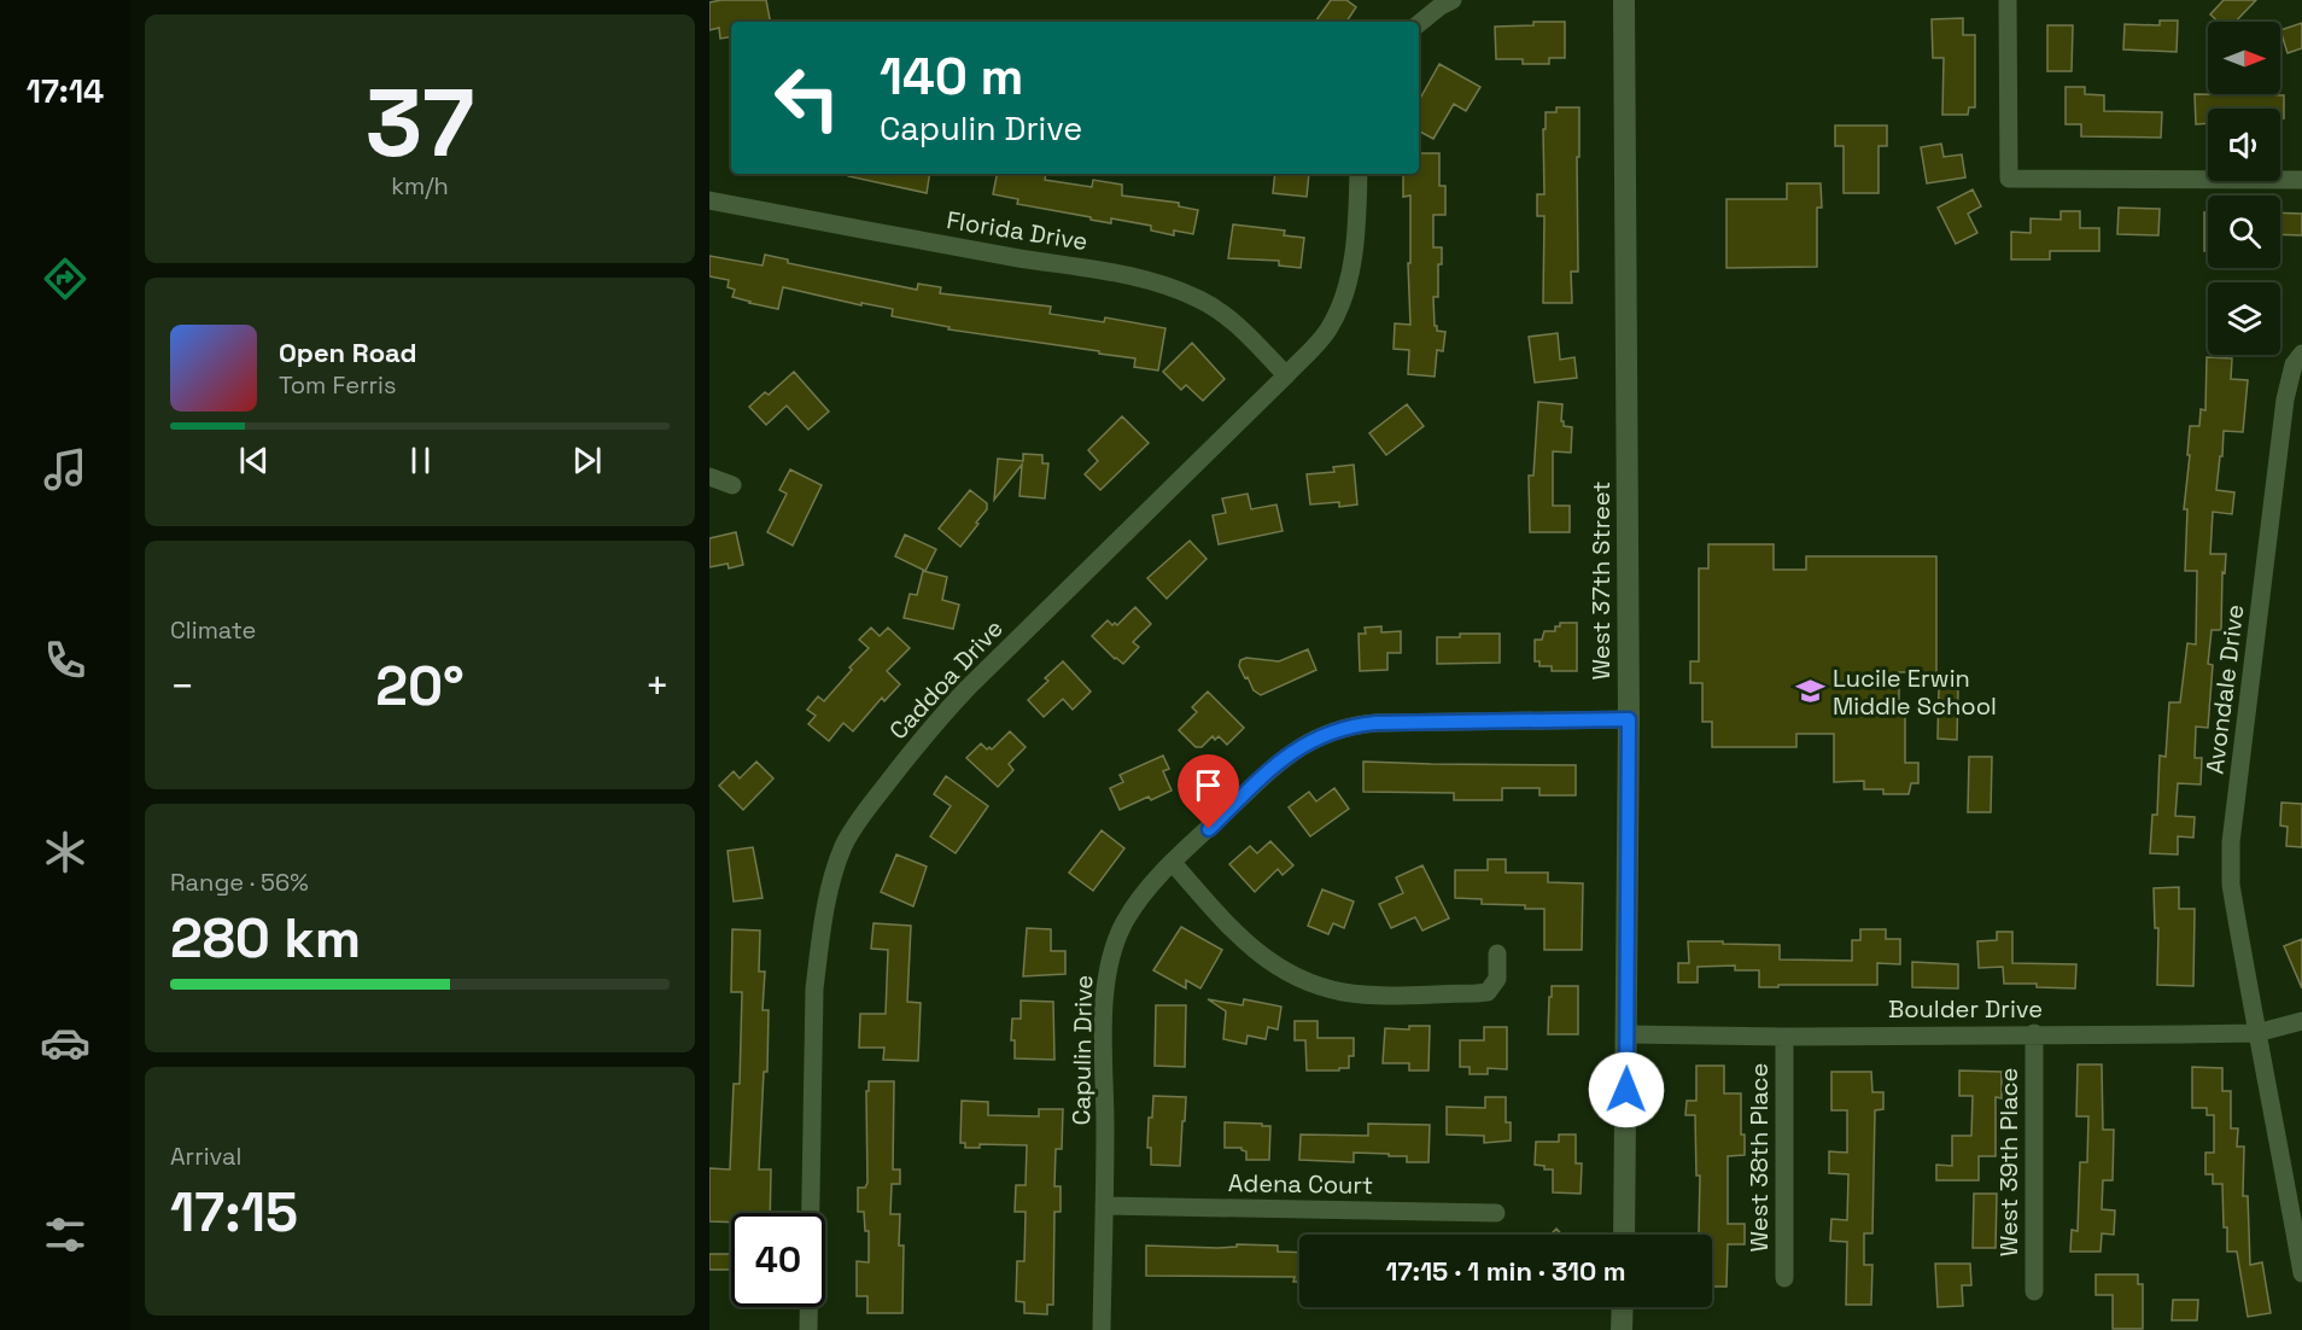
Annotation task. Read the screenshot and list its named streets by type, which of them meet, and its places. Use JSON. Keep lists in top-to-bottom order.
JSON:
{
  "streets": {
    "street": [
      "Florida Drive",
      "West 37th Street",
      "Caddoa Drive",
      "Avondale Drive",
      "Boulder Drive",
      "Capulin Drive",
      "West 38th Place",
      "West 39th Place",
      "Adena Court"
    ]
  },
  "crossings": [
    ["Florida Drive", "Caddoa Drive"],
    ["West 37th Street", "Boulder Drive"],
    ["West 37th Street", "Capulin Drive"],
    ["Avondale Drive", "Boulder Drive"],
    ["Boulder Drive", "West 38th Place"],
    ["Boulder Drive", "West 39th Place"],
    ["Capulin Drive", "Adena Court"]
  ],
  "places": {
    "school or university": ["Lucile Erwin Middle School"]
  },
  "north": "right",
  "page": {
    "tabs": "17:14",
    "tile": [
      ["37", "km/h"],
      "Climate",
      ["Range · 56%", "280 km"],
      ["Arrival", "17:15"]
    ],
    "turn": ["140 m", "Capulin Drive"],
    "song": ["Open Road", "Tom Ferris"],
    "heat": ["−", "20°", "+"],
    "limit": "40",
    "trip": "17:15 · 1 min · 310 m"
  }
}
